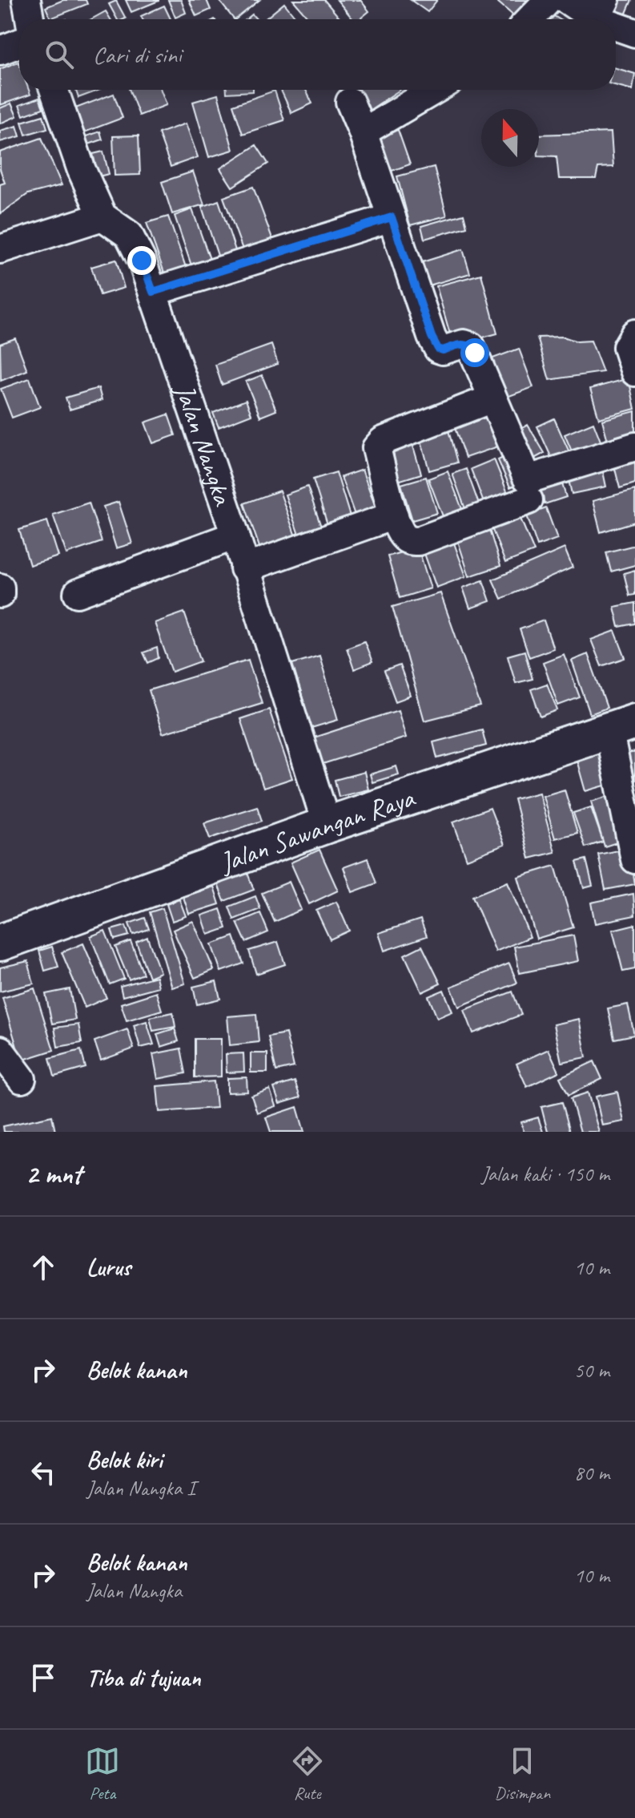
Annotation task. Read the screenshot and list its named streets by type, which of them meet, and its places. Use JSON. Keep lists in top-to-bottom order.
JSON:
{
  "streets": {
    "highway": ["Jalan Sawangan Raya"],
    "street": ["Jalan Nangka"]
  },
  "crossings": [
    ["Jalan Nangka", "Jalan Sawangan Raya"]
  ],
  "north": "top",
  "page": {
    "search": "Cari di sini",
    "heading": ["2 mnt", "Jalan kaki · 150 m"],
    "list": [
      ["Lurus", "10 m"],
      ["Belok kanan", "50 m"],
      ["Belok kiri", "Jalan Nangka I", "80 m"],
      ["Belok kanan", "Jalan Nangka", "10 m"],
      "Tiba di tujuan"
    ],
    "nav": ["Peta", "Rute", "Disimpan"]
  }
}
